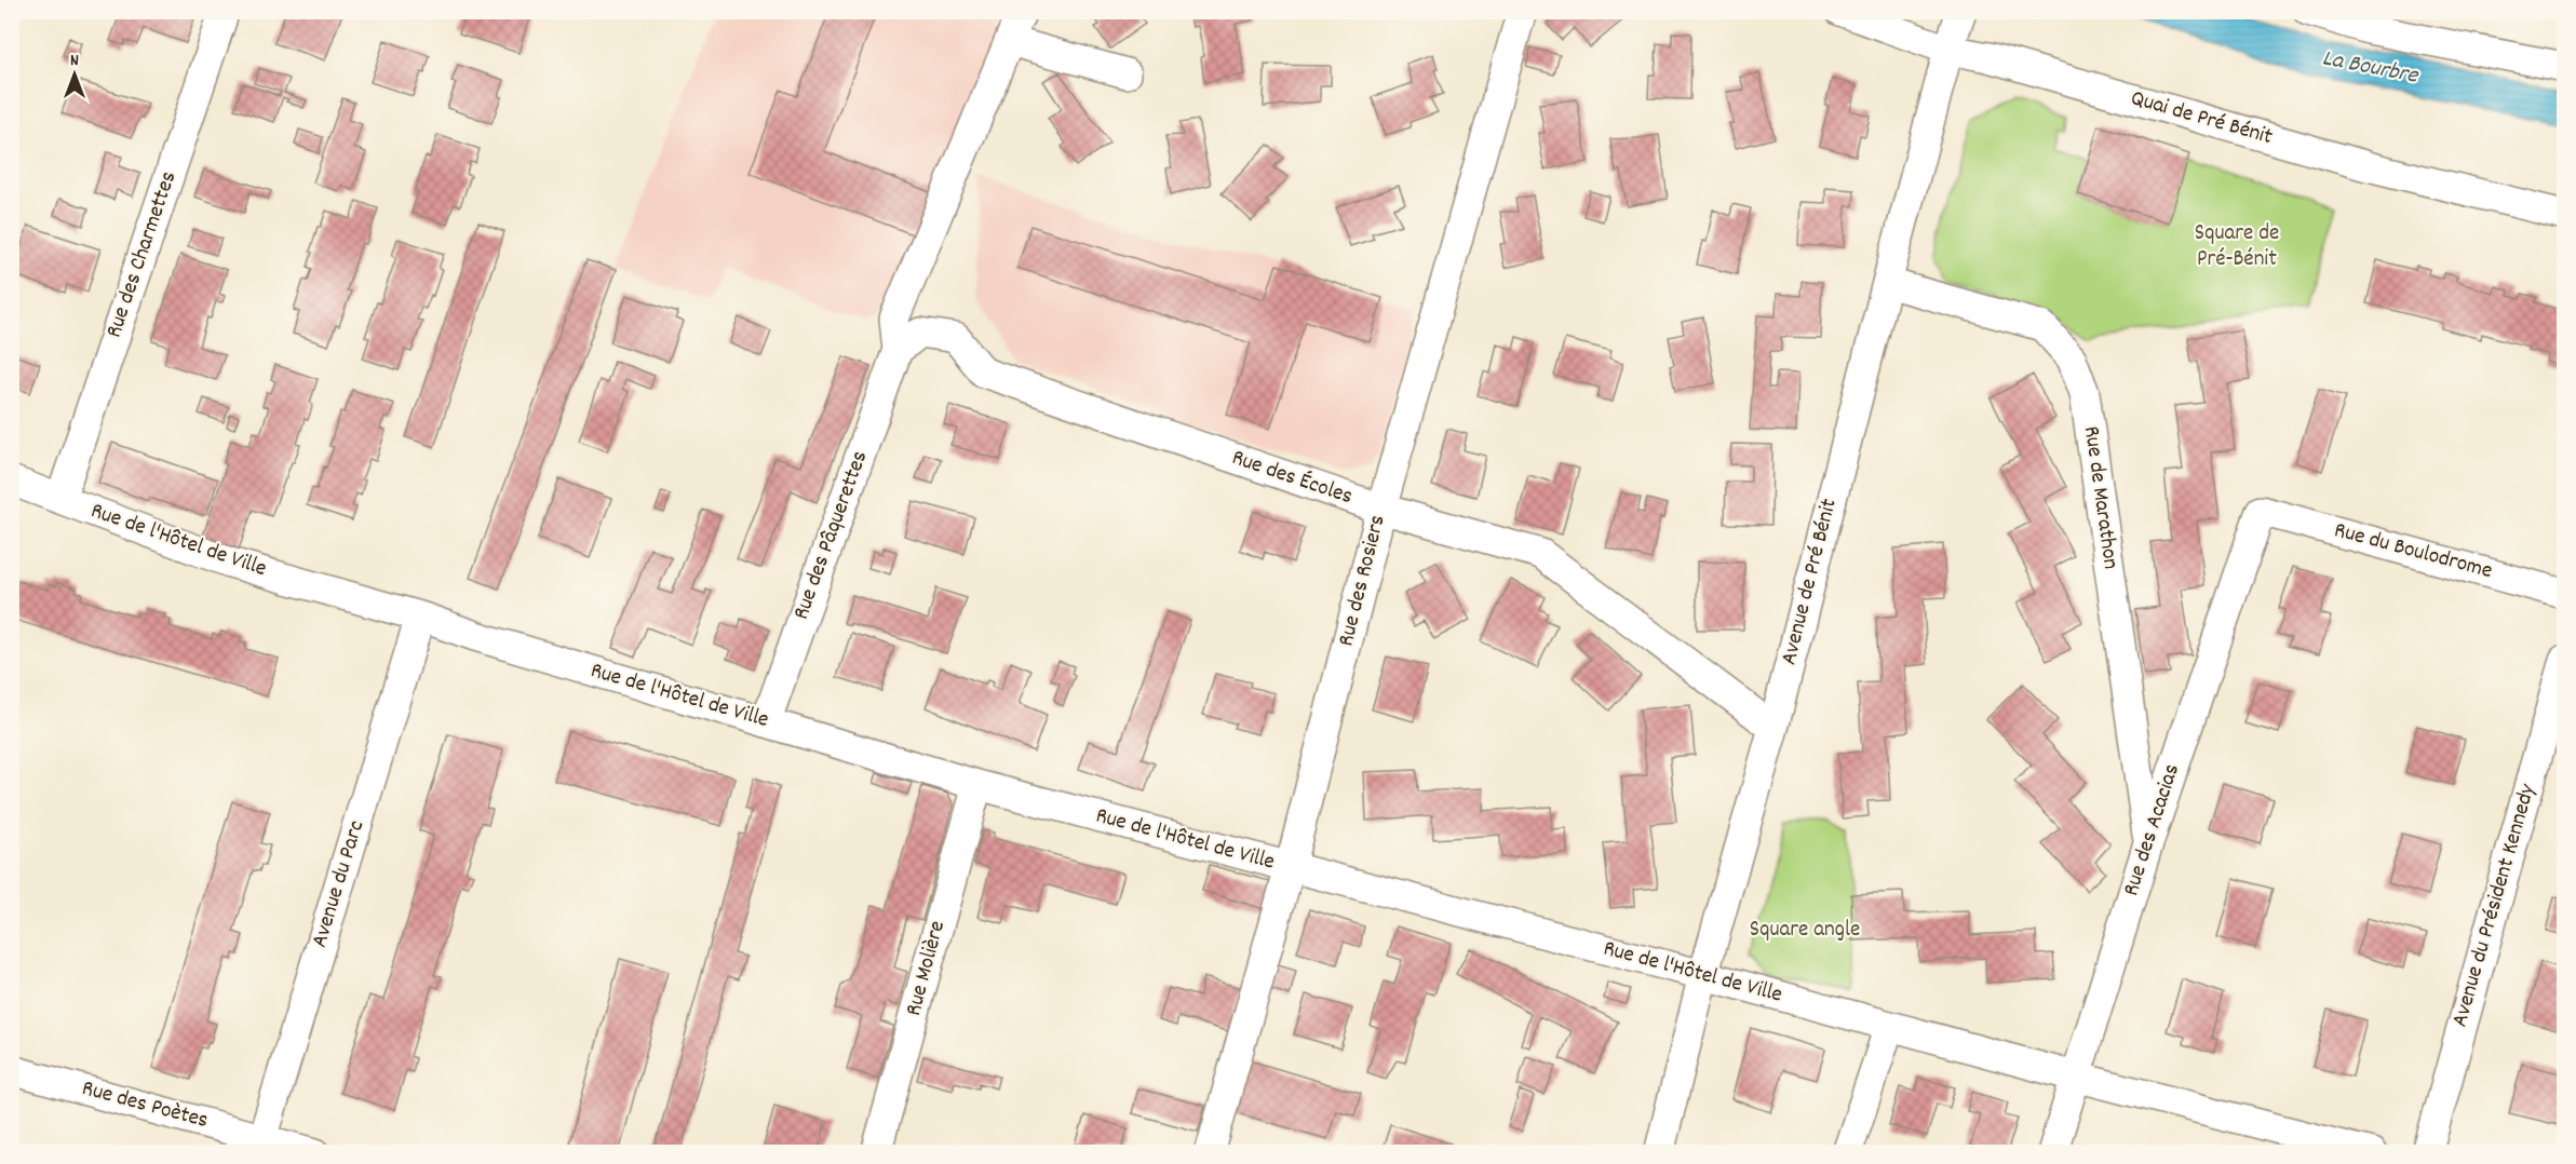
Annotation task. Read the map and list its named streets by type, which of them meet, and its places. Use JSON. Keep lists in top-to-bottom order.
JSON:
{
  "streets": {
    "street": [
      "Quai de Pré Bénit",
      "Rue des Charmettes",
      "Rue des Écoles",
      "Rue de Marathon",
      "Rue des Pâquerettes",
      "Rue de l'Hôtel de Ville",
      "Rue du Boulodrome",
      "Rue des Rosiers",
      "Avenue de Pré Bénit",
      "Rue des Acacias",
      "Avenue du Parc",
      "Avenue du Président Kennedy",
      "Rue Molière",
      "Rue des Poètes"
    ]
  },
  "crossings": [
    ["Quai de Pré Bénit", "Avenue de Pré Bénit"],
    ["Rue des Charmettes", "Rue de l'Hôtel de Ville"],
    ["Rue des Écoles", "Rue des Pâquerettes"],
    ["Rue des Écoles", "Rue des Rosiers"],
    ["Rue des Écoles", "Avenue de Pré Bénit"],
    ["Rue de Marathon", "Avenue de Pré Bénit"],
    ["Rue de Marathon", "Rue des Acacias"],
    ["Rue des Pâquerettes", "Rue de l'Hôtel de Ville"],
    ["Rue de l'Hôtel de Ville", "Rue des Rosiers"],
    ["Rue de l'Hôtel de Ville", "Avenue de Pré Bénit"],
    ["Rue de l'Hôtel de Ville", "Rue des Acacias"],
    ["Rue de l'Hôtel de Ville", "Avenue du Parc"],
    ["Rue de l'Hôtel de Ville", "Rue Molière"],
    ["Rue du Boulodrome", "Rue des Acacias"],
    ["Avenue du Parc", "Rue des Poètes"]
  ],
  "water": ["La Bourbre"],
  "parks": ["Square de Pré-Bénit", "Square angle"],
  "north": "top"
}
